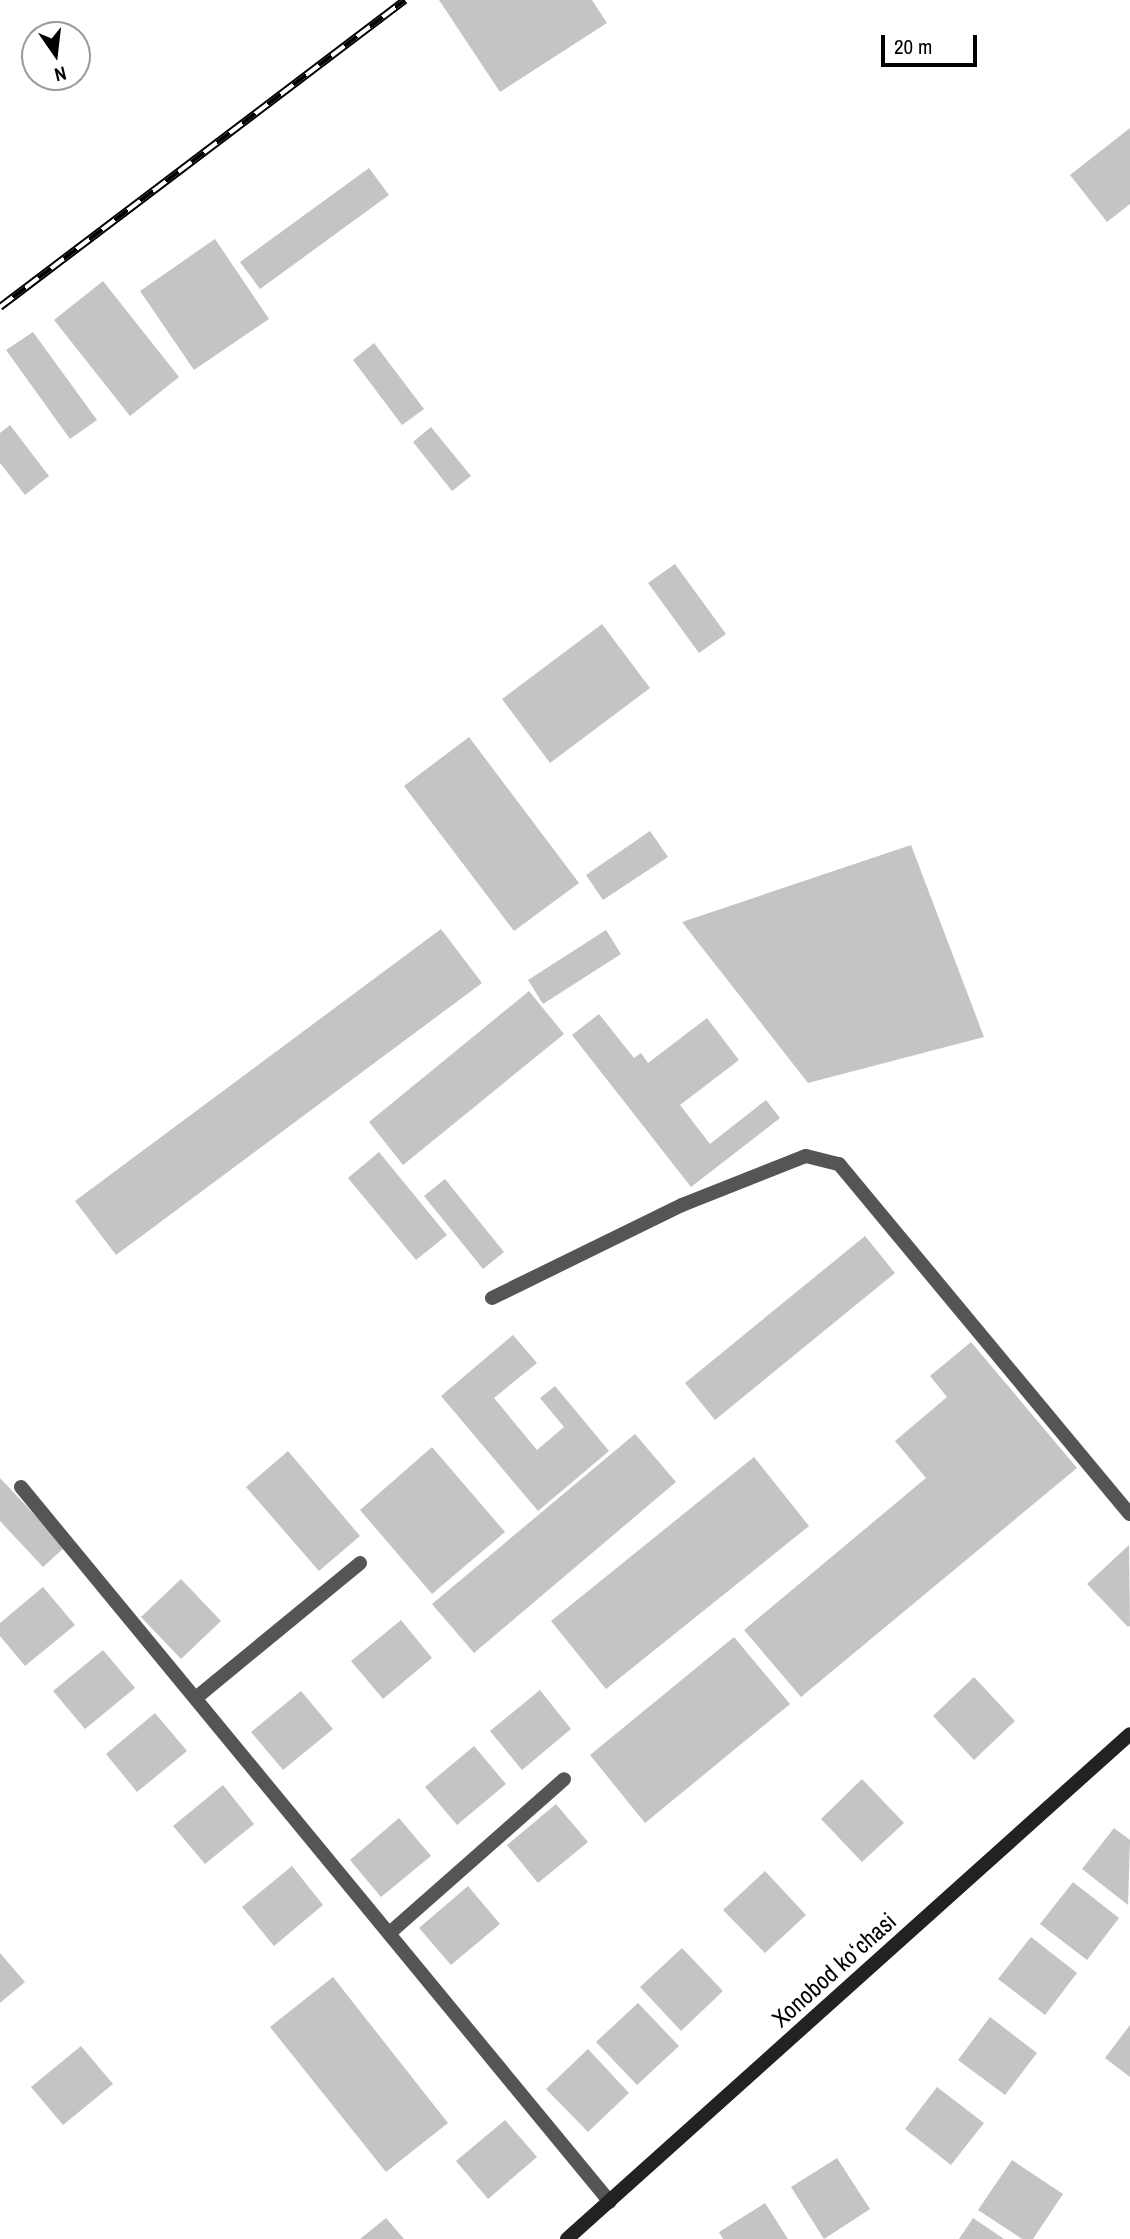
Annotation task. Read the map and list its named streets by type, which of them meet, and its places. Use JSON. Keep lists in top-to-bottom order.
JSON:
{
  "streets": {
    "main road": ["Xonobod koʻchasi"]
  },
  "scale_bar": "20 m",
  "north": "bottom"
}
